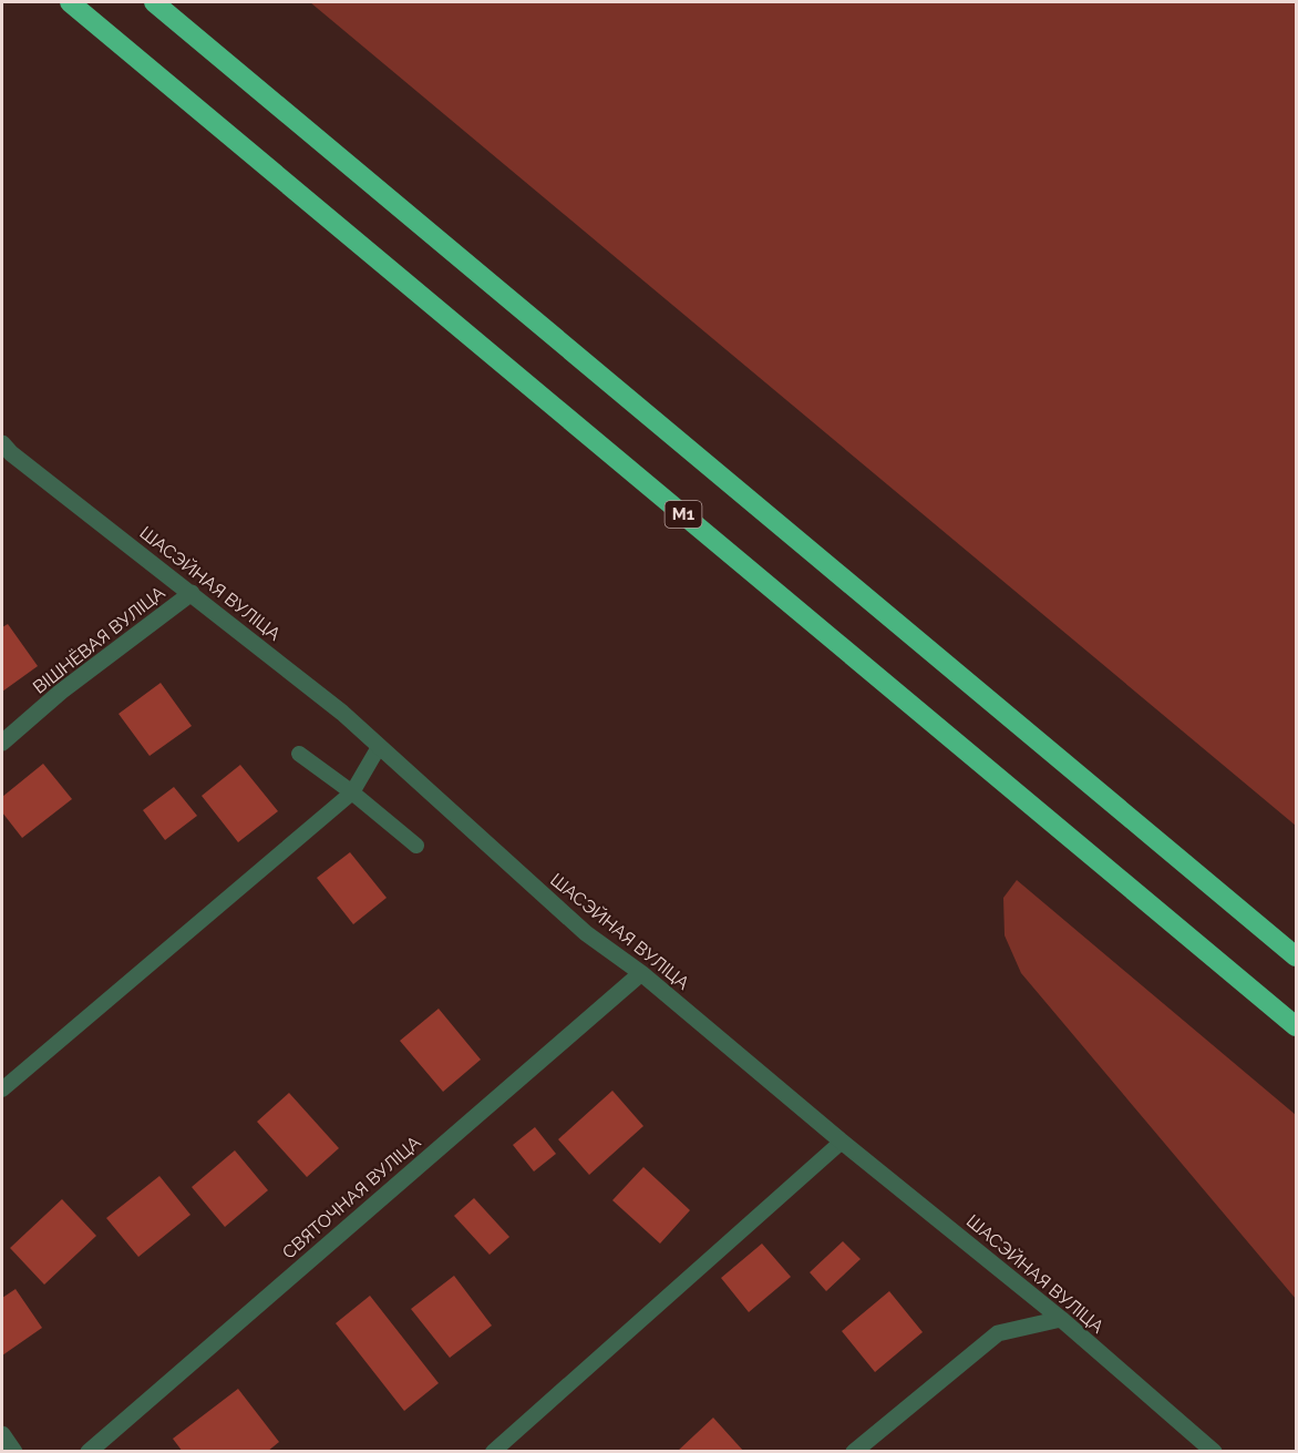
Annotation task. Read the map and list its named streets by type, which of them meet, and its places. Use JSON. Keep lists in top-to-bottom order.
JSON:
{
  "streets": {
    "highway": ["М1"],
    "street": ["ШАСЭЙНАЯ ВУЛІЦА", "ВІШНЁВАЯ ВУЛІЦА", "СВЯТОЧНАЯ ВУЛІЦА"]
  },
  "crossings": [
    ["ШАСЭЙНАЯ ВУЛІЦА", "ВІШНЁВАЯ ВУЛІЦА"],
    ["ШАСЭЙНАЯ ВУЛІЦА", "СВЯТОЧНАЯ ВУЛІЦА"]
  ]
}
